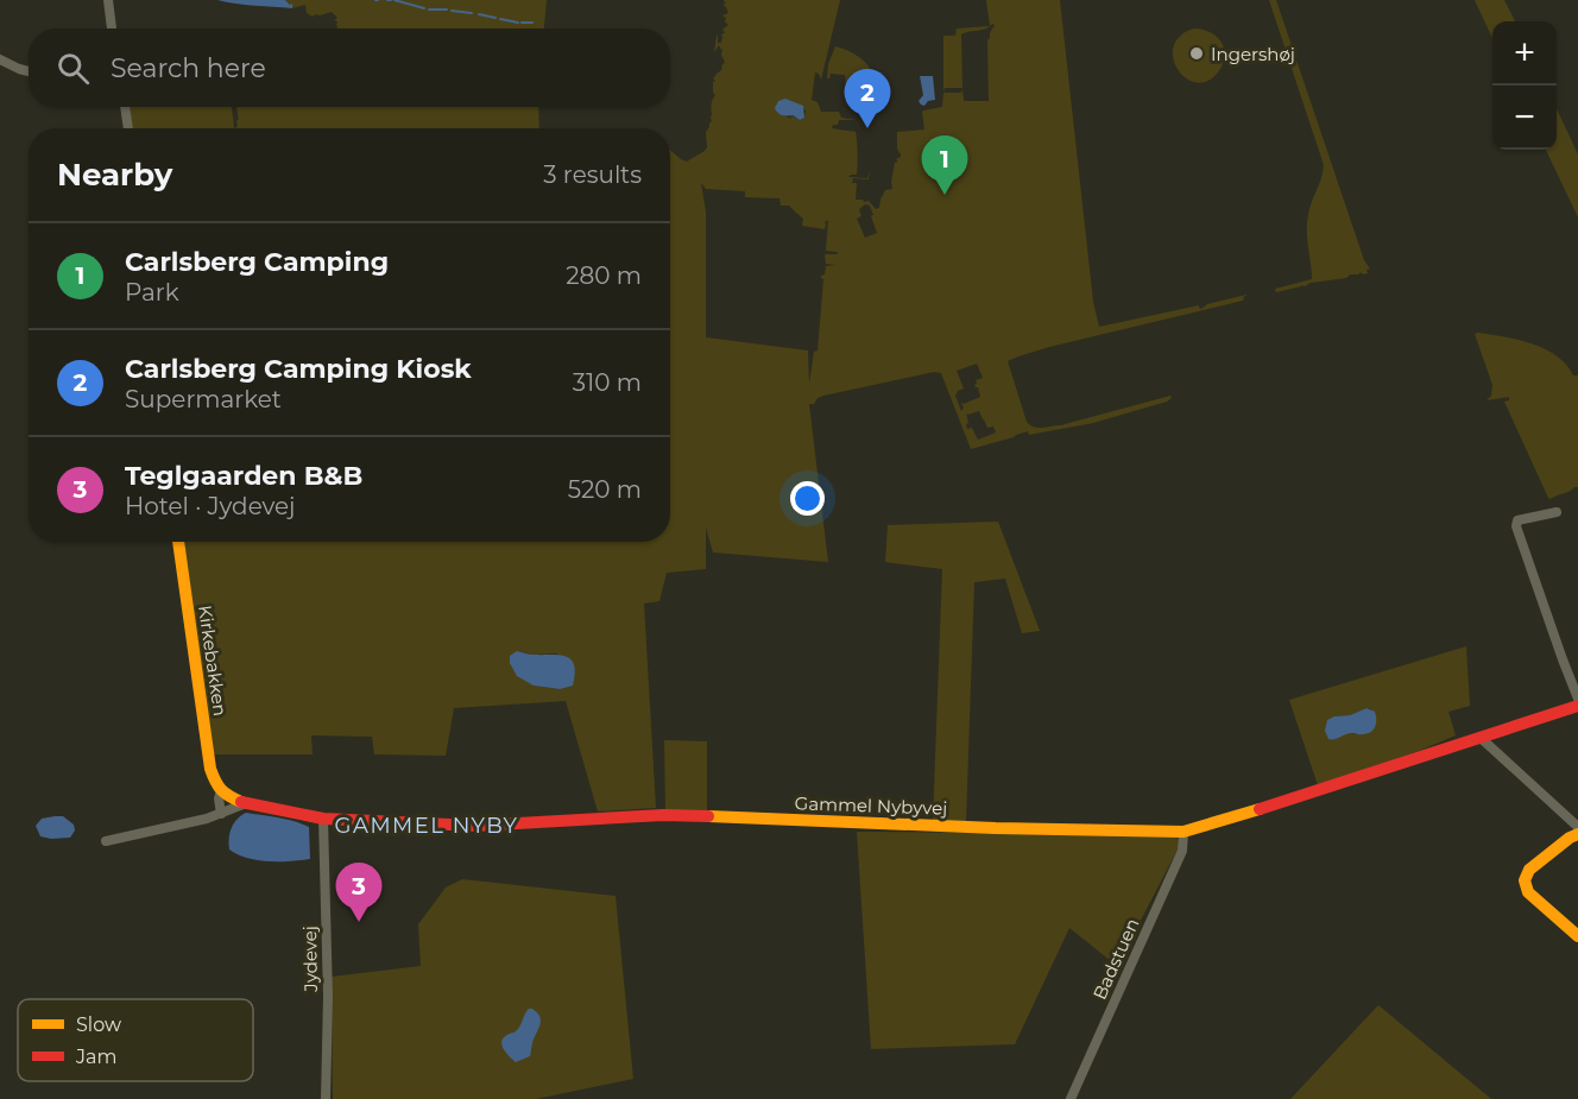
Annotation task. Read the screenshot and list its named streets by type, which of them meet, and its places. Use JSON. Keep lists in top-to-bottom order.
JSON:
{
  "streets": {
    "street": [
      "Kirkebakken",
      "Gammel Nybyvej",
      "Jydevej",
      "Badstuen"
    ]
  },
  "crossings": [
    ["Kirkebakken", "Gammel Nybyvej"],
    ["Gammel Nybyvej", "Jydevej"],
    ["Gammel Nybyvej", "Badstuen"]
  ],
  "districts": ["GAMMEL NYBY"],
  "places": ["Ingershøj"],
  "legend": ["Slow", "Jam"],
  "page": {
    "map_buttons": ["+", "−"],
    "search": "Search here",
    "pins": ["2", "1", "3"],
    "heading": ["Nearby", "3 results"],
    "list": [
      {
        "mark": "1",
        "name": "Carlsberg Camping",
        "note": "Park",
        "value": "280 m"
      },
      {
        "mark": "2",
        "name": "Carlsberg Camping Kiosk",
        "note": "Supermarket",
        "value": "310 m"
      },
      {
        "mark": "3",
        "name": "Teglgaarden B&B",
        "note": "Hotel · Jydevej",
        "value": "520 m"
      }
    ]
  }
}
